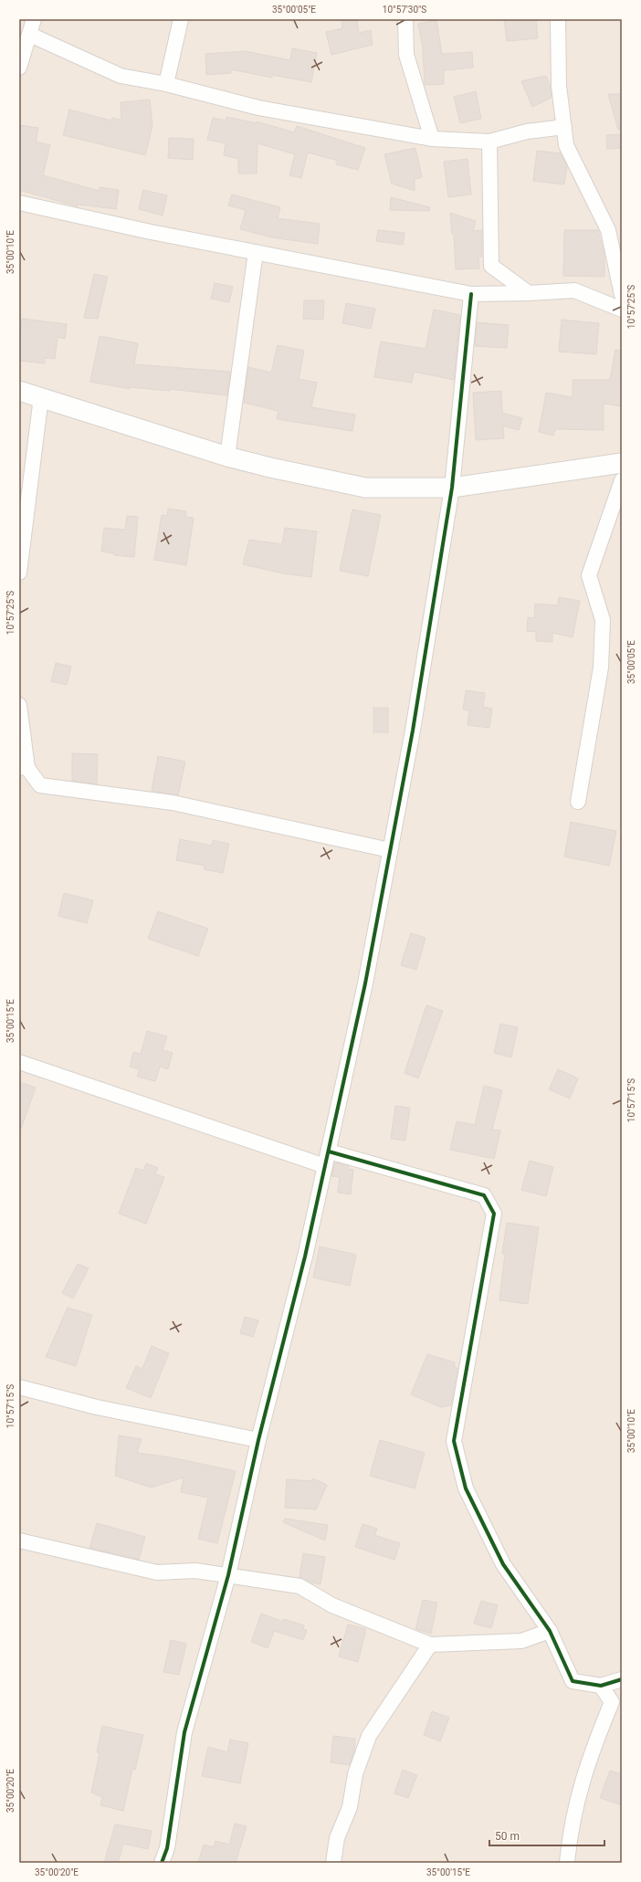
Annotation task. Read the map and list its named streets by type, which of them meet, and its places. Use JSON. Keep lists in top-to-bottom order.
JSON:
{
  "scale_bar": "50 m",
  "coordinates": [
    "35°00'05\"E",
    "10°57'30\"S",
    "35°00'10\"E",
    "10°57'25\"S",
    "35°00'15\"E",
    "10°57'15\"S",
    "35°00'20\"E"
  ]
}
